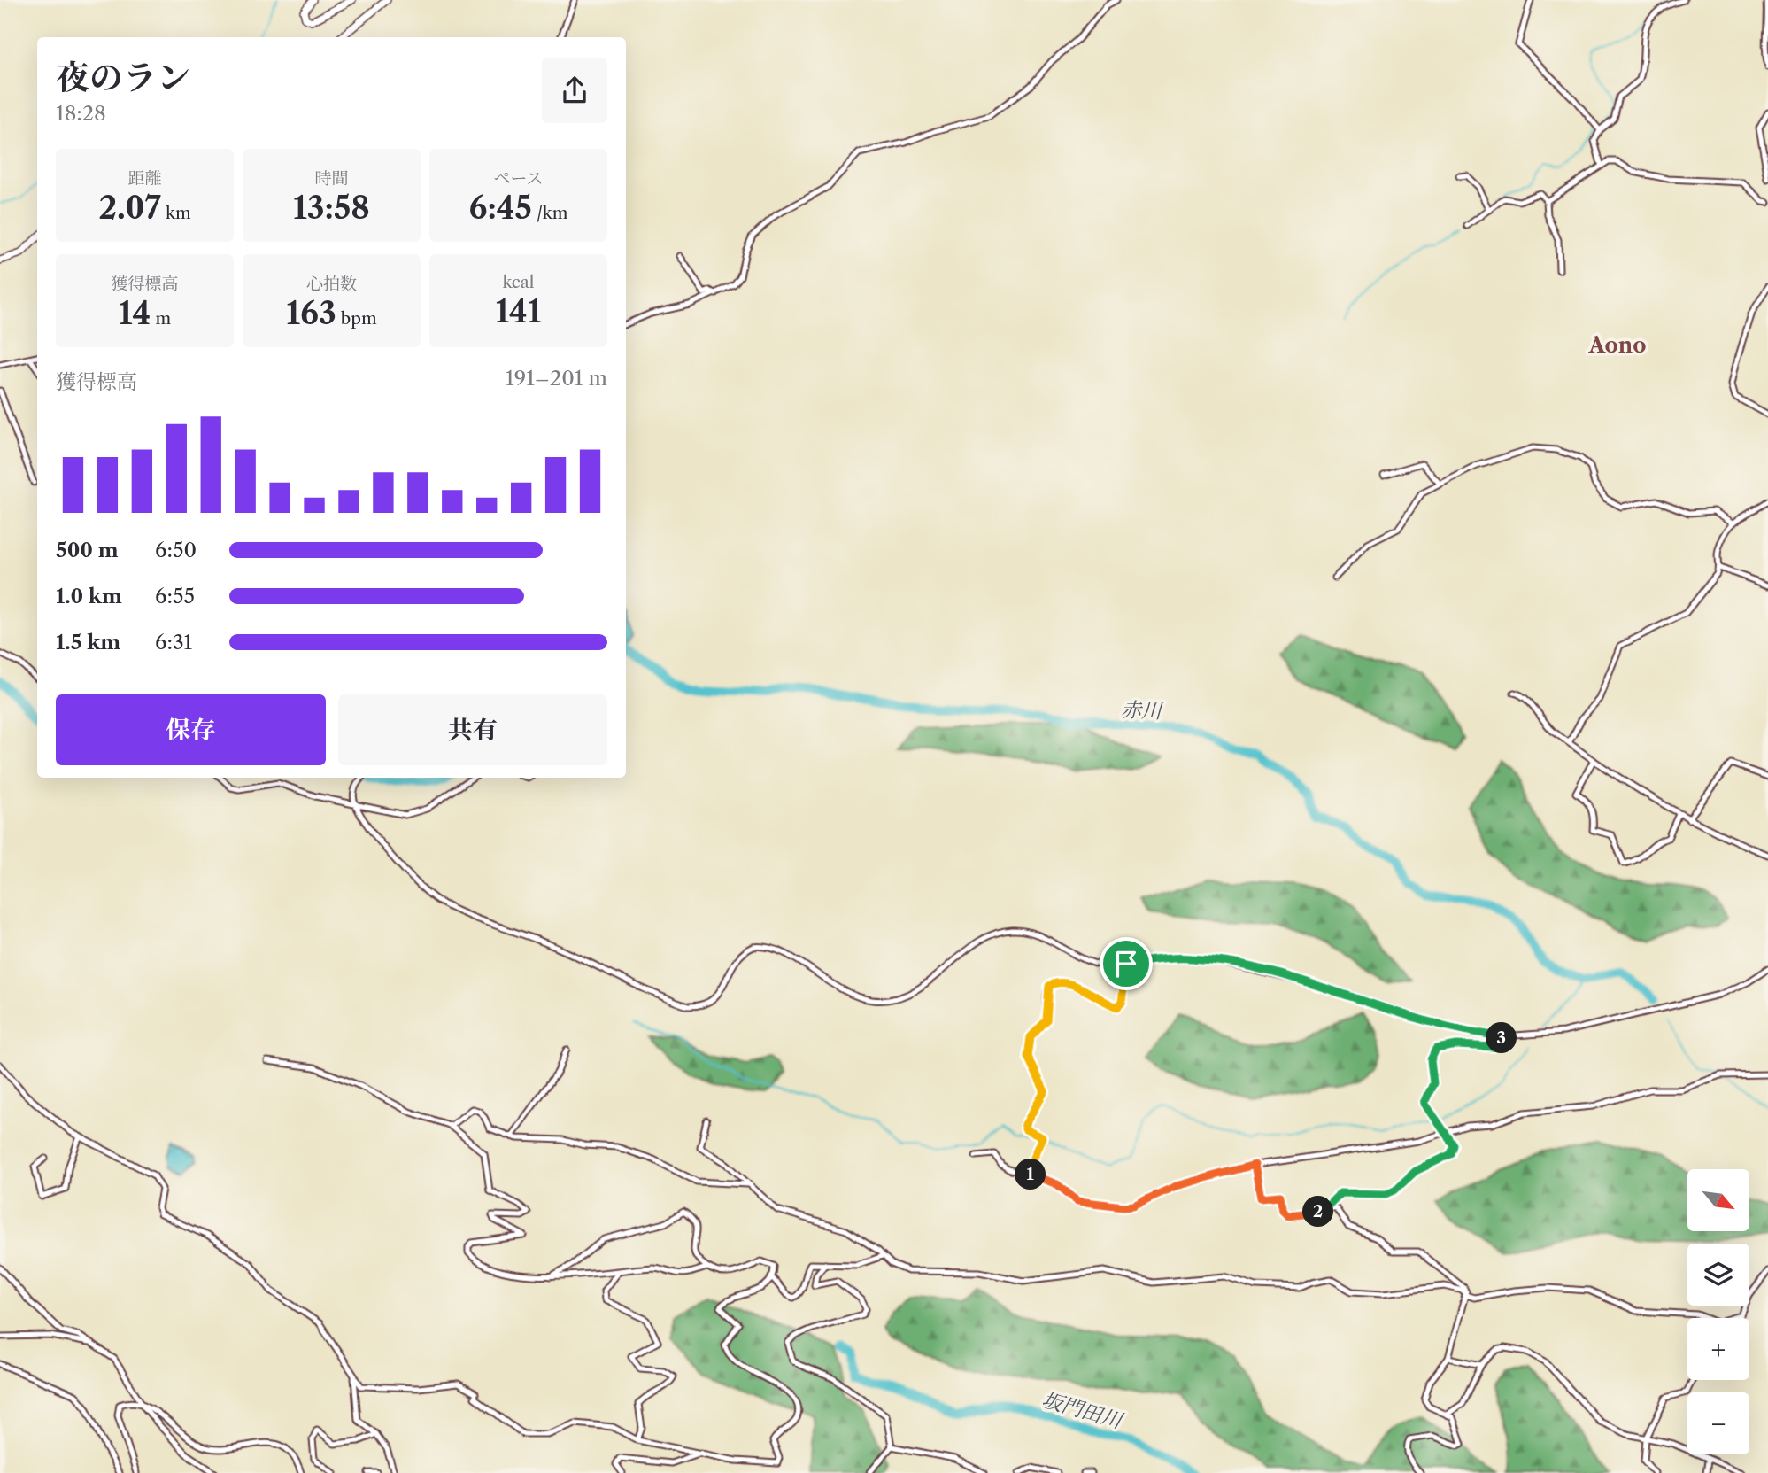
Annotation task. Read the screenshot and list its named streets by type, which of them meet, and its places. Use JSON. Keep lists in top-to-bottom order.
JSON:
{
  "districts": ["Aono"],
  "water": ["赤川", "坂門田川"],
  "north": "bottom right",
  "page": {
    "heading": ["夜のラン", "18:28"],
    "stats": [
      ["距離", "2.07 km"],
      ["時間", "13:58"],
      ["ペース", "6:45 /km"],
      ["獲得標高", "14 m"],
      ["心拍数", "163 bpm"],
      ["kcal", "141"]
    ],
    "chart": ["獲得標高", "191–201 m"],
    "list": [
      {
        "name": "500 m",
        "note": "6:50"
      },
      {
        "name": "1.0 km",
        "note": "6:55"
      },
      {
        "name": "1.5 km",
        "note": "6:31"
      }
    ],
    "buttons": ["保存", "共有"],
    "pins": ["3", "1", "2"],
    "map_buttons": ["+", "−"]
  }
}
